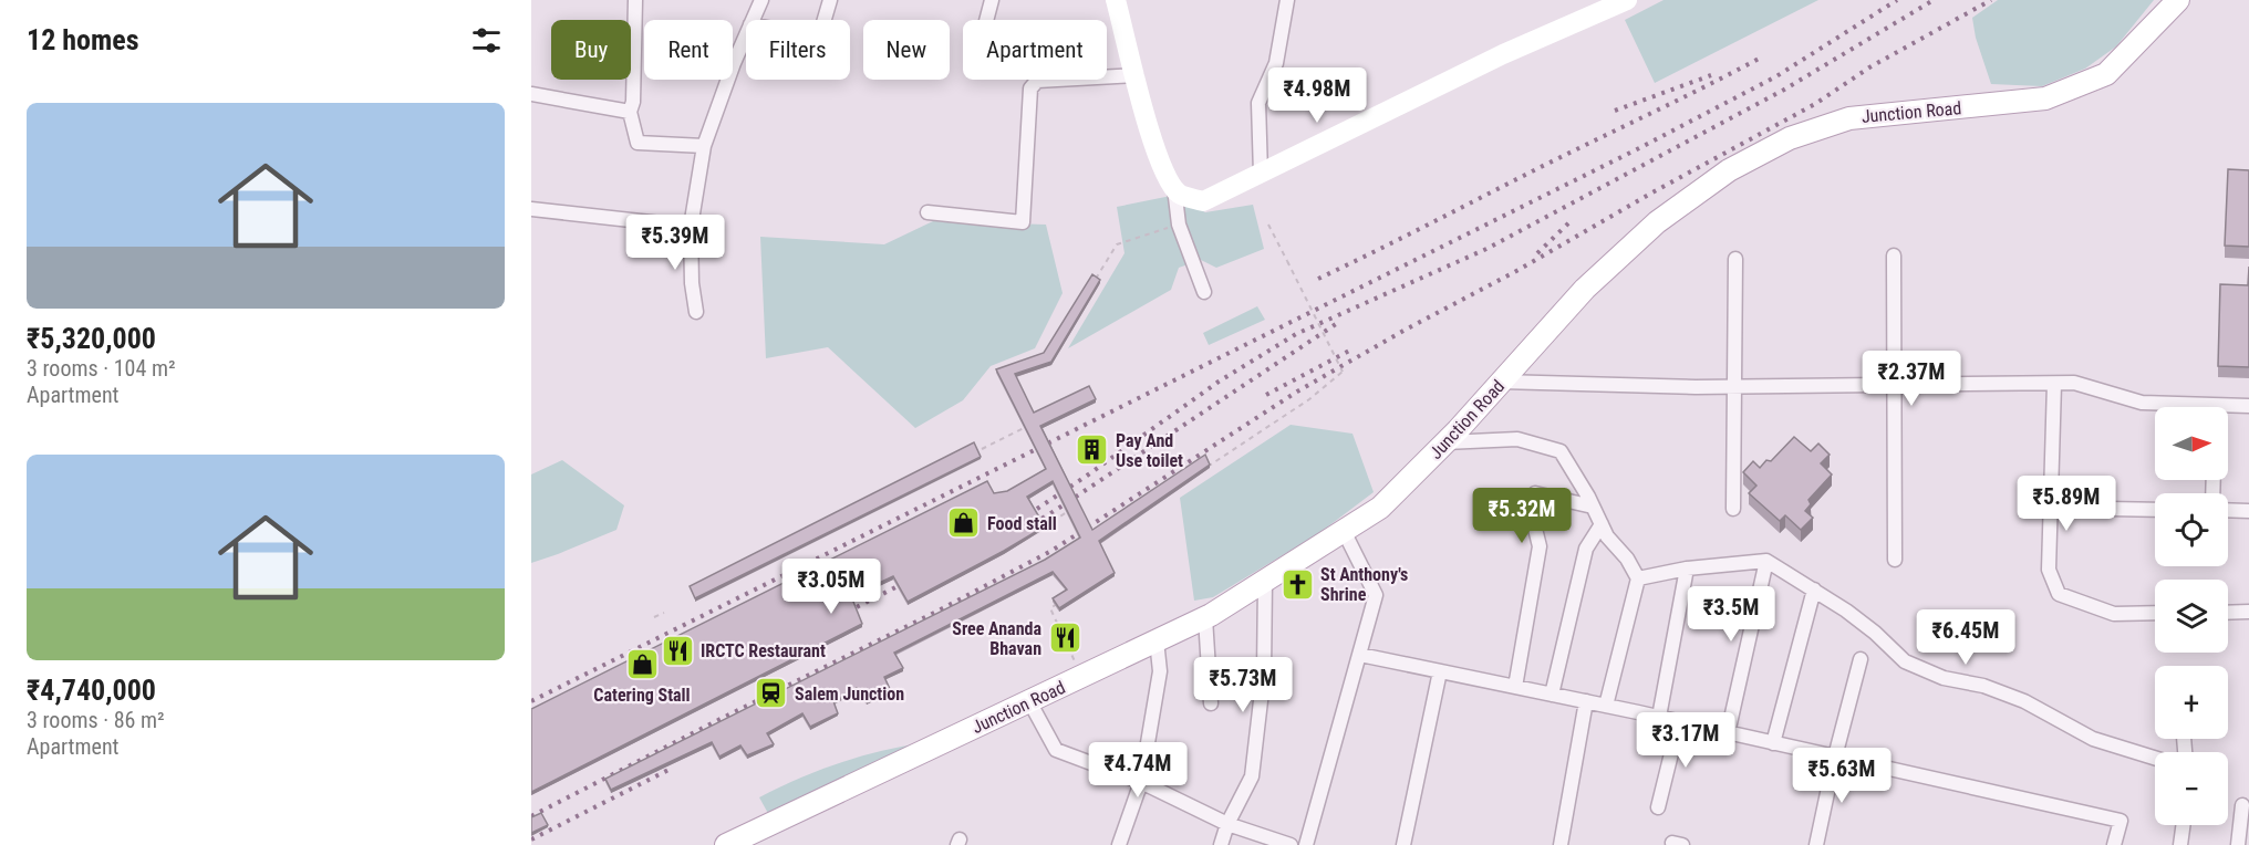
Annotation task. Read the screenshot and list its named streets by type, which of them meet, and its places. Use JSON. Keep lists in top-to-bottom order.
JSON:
{
  "streets": {
    "main road": ["Junction Road"]
  },
  "places": {
    "building": ["Pay And Use toilet"],
    "shop": ["Food stall", "Catering Stall"],
    "church": ["St Anthony's Shrine"],
    "restaurant": ["Sree Ananda Bhavan", "IRCTC Restaurant"],
    "station": ["Salem Junction"]
  },
  "north": "right",
  "page": {
    "heading": "12 homes",
    "chip": [
      "Buy",
      "Rent",
      "Filters",
      "New",
      "Apartment"
    ],
    "price": [
      "₹4.98M",
      "₹5.39M",
      "₹2.37M",
      "₹5.89M",
      "₹5.32M",
      "₹3.05M",
      "₹3.5M",
      "₹6.45M",
      "₹5.73M",
      "₹3.17M",
      "₹4.74M",
      "₹5.63M"
    ],
    "list": [
      {
        "name": "₹5,320,000",
        "note": "3 rooms · 104 m² · Apartment"
      },
      {
        "name": "₹4,740,000",
        "note": "3 rooms · 86 m² · Apartment"
      }
    ],
    "map_buttons": ["+", "−"]
  }
}
